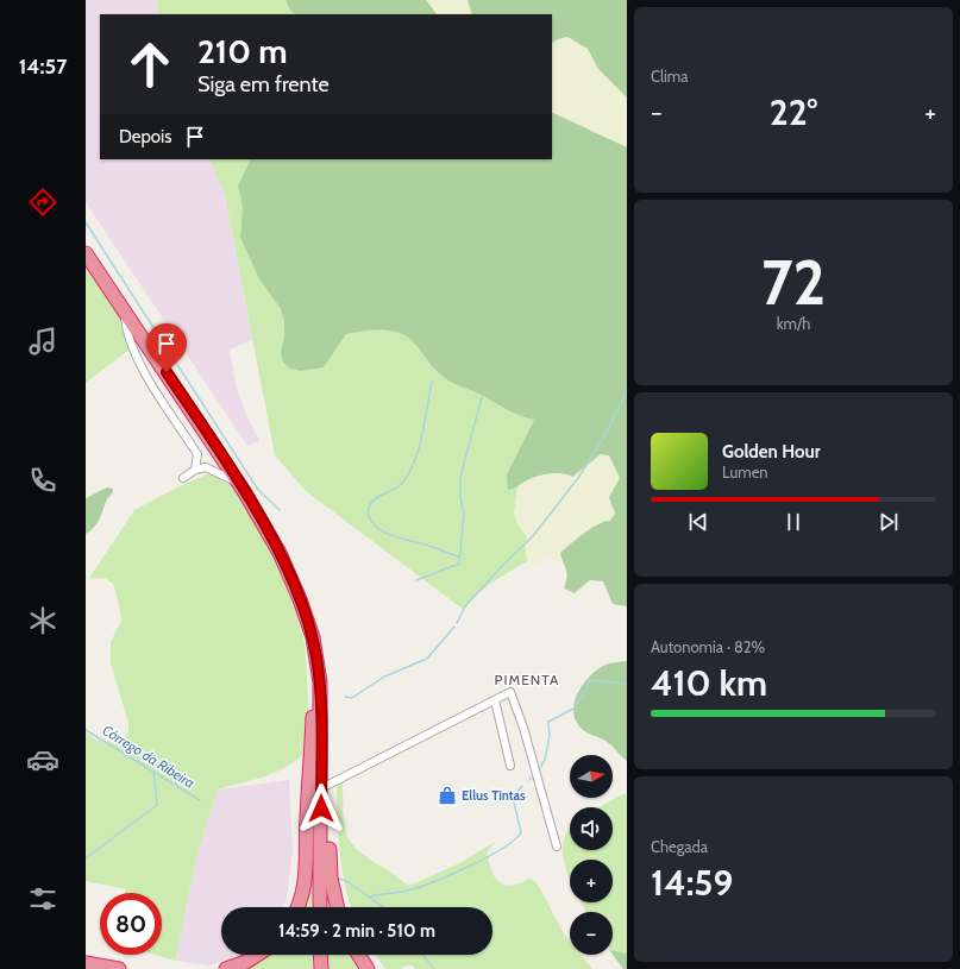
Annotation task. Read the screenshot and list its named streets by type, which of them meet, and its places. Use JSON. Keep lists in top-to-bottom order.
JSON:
{
  "districts": ["PIMENTA"],
  "water": ["Córrego da Ribeira"],
  "places": {
    "shop": ["Ellus Tintas"]
  },
  "north": "right",
  "page": {
    "tabs": "14:57",
    "tile": [
      "Clima",
      ["72", "km/h"],
      ["Autonomia · 82%", "410 km"],
      ["Chegada", "14:59"]
    ],
    "turn": ["210 m", "Siga em frente"],
    "heat": ["−", "22°", "+"],
    "then": "Depois",
    "song": ["Golden Hour", "Lumen"],
    "map_buttons": ["+", "−"],
    "limit": "80",
    "trip": "14:59 · 2 min · 510 m"
  }
}
